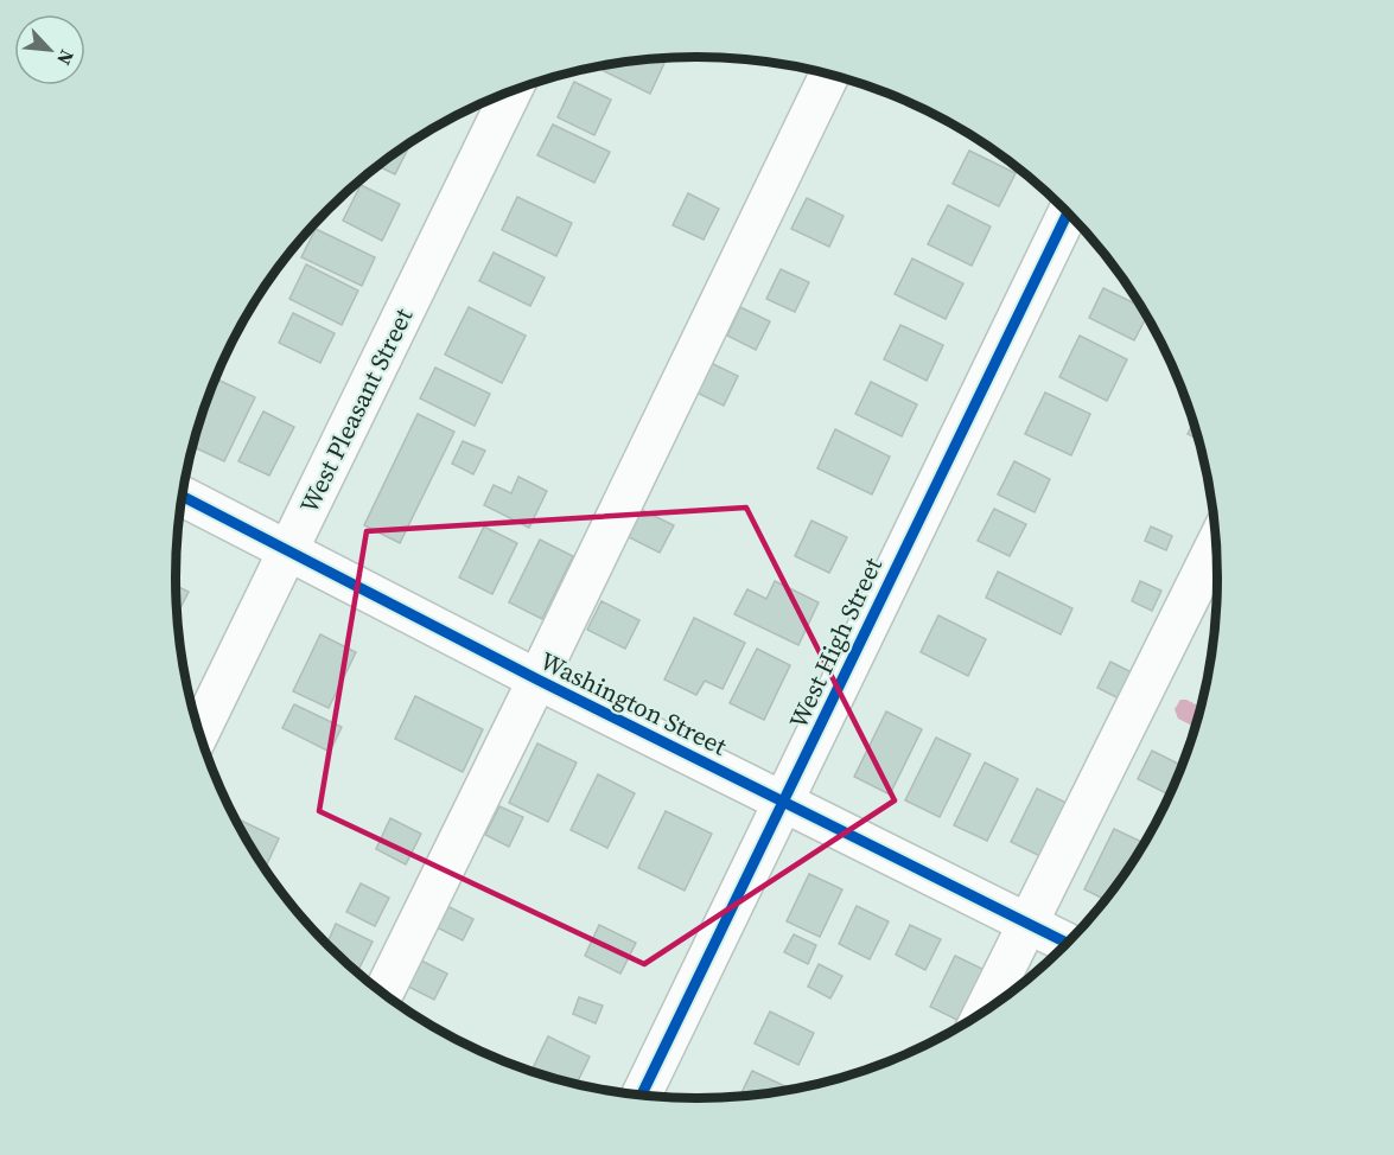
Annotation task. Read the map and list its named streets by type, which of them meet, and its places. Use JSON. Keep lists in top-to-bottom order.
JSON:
{
  "streets": {
    "street": ["West Pleasant Street", "West High Street", "Washington Street"]
  },
  "crossings": [
    ["West Pleasant Street", "Washington Street"],
    ["West High Street", "Washington Street"]
  ],
  "north": "bottom right"
}
